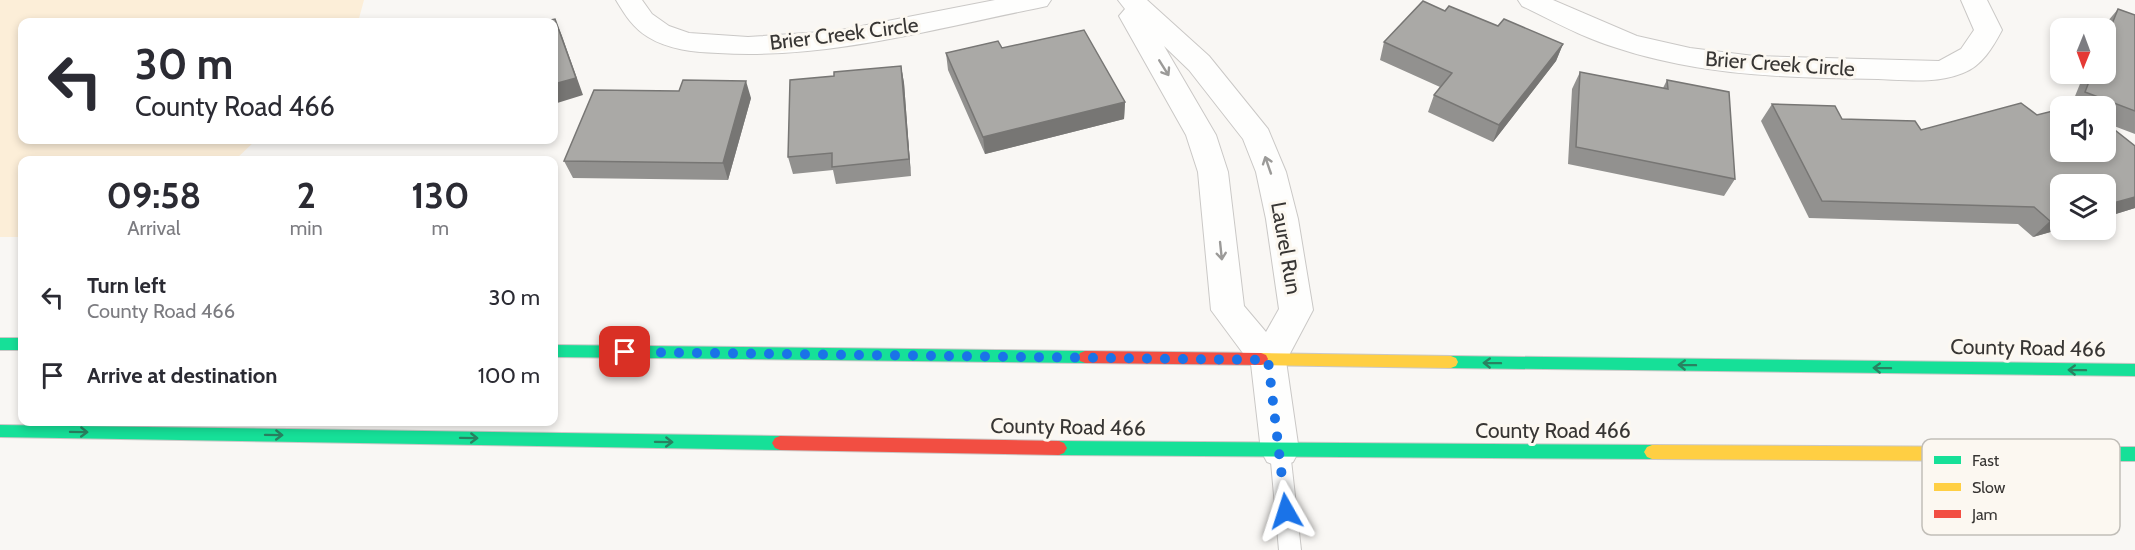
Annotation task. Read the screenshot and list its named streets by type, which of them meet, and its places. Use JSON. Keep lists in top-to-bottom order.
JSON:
{
  "streets": {
    "main road": ["County Road 466"],
    "street": ["Brier Creek Circle", "Laurel Run"]
  },
  "crossings": [
    ["Laurel Run", "County Road 466"]
  ],
  "legend": ["Fast", "Slow", "Jam"],
  "north": "bottom",
  "page": {
    "turn": ["30 m", "County Road 466"],
    "eta": [
      "09:58",
      "Arrival",
      "2",
      "min",
      "130",
      "m"
    ],
    "list": [
      {
        "name": "Turn left",
        "note": "County Road 466",
        "value": "30 m"
      },
      {
        "name": "Arrive at destination",
        "value": "100 m"
      }
    ]
  }
}
